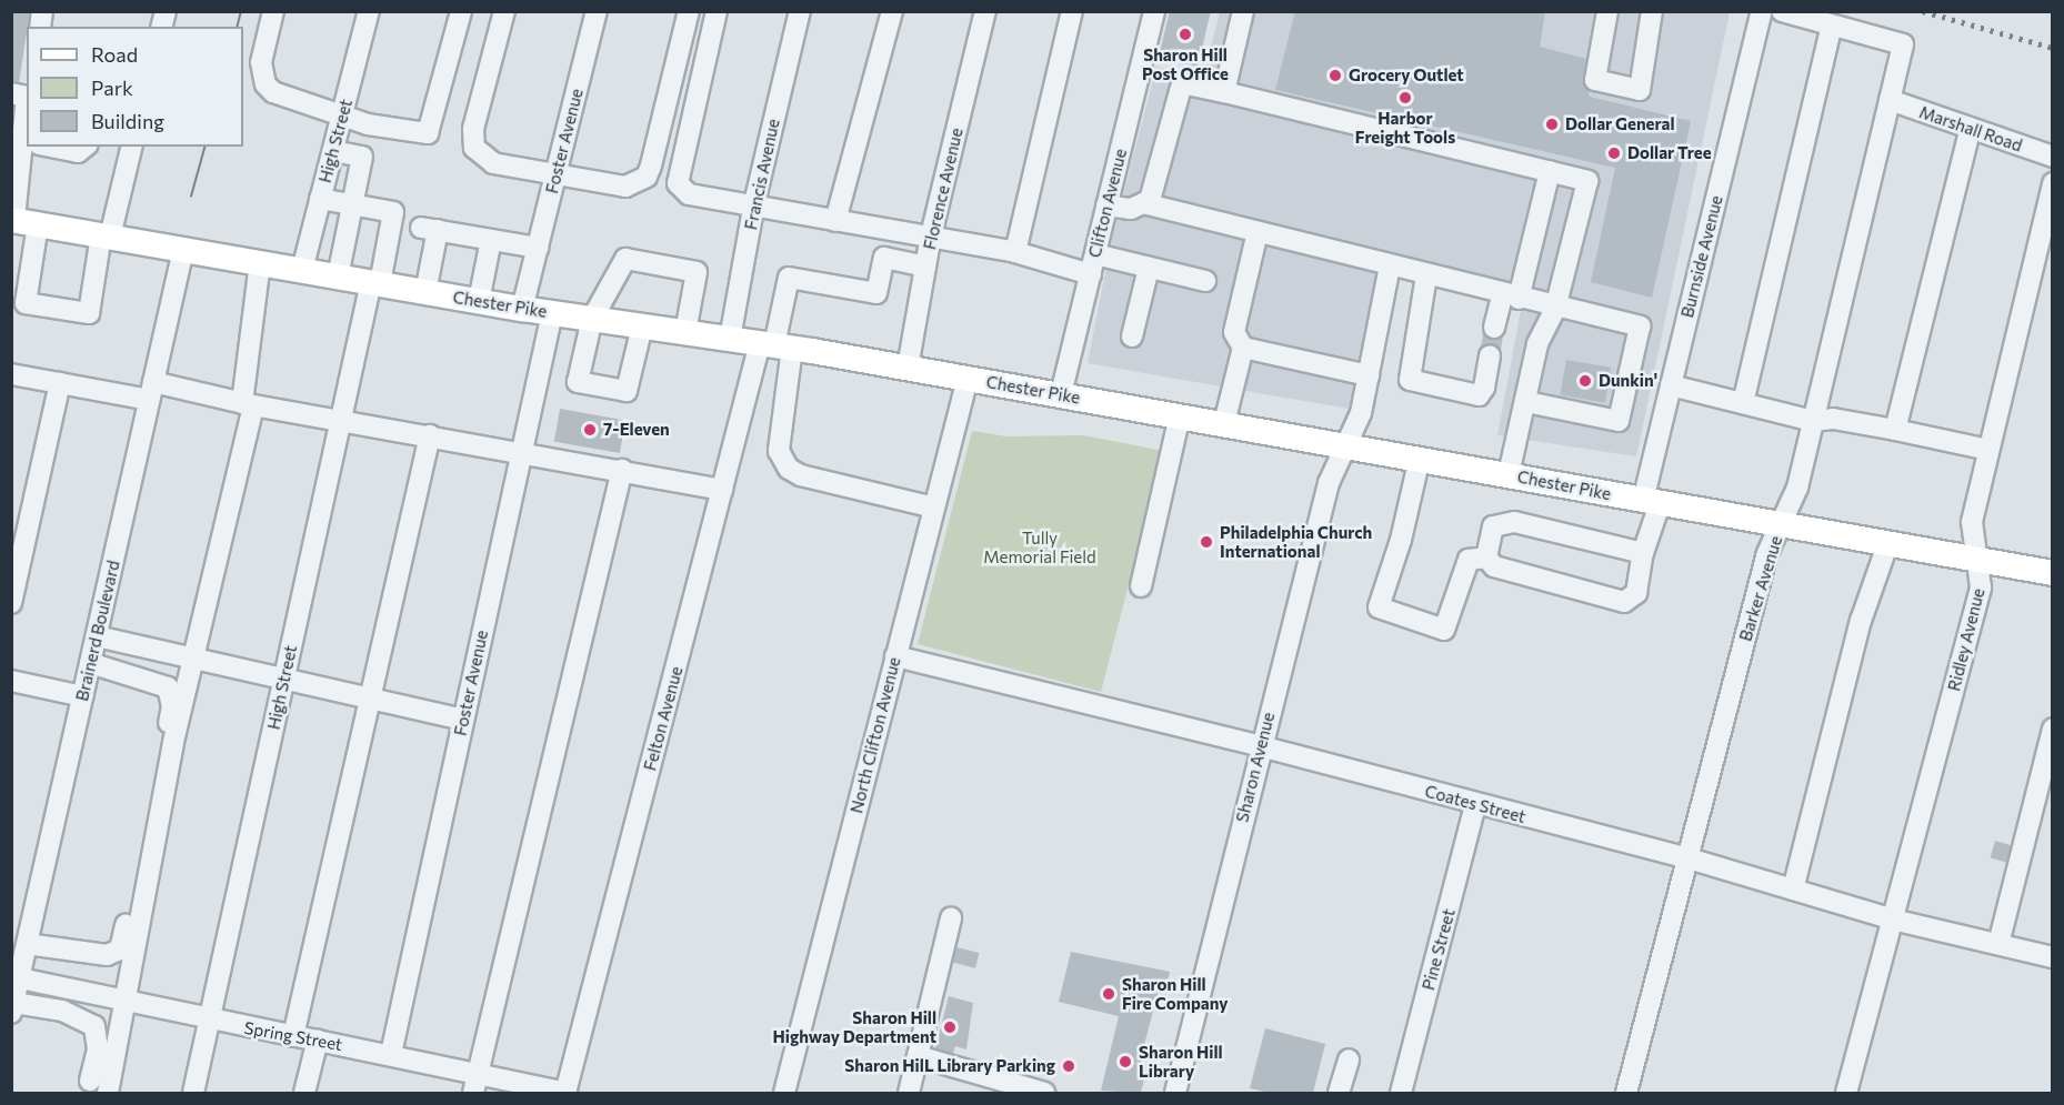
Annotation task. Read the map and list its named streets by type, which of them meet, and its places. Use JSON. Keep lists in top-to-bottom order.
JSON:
{
  "streets": {
    "main road": ["Chester Pike"],
    "street": [
      "Marshall Road",
      "High Street",
      "Foster Avenue",
      "Francis Avenue",
      "Florence Avenue",
      "Clifton Avenue",
      "Burnside Avenue",
      "Barker Avenue",
      "Brainerd Boulevard",
      "Ridley Avenue",
      "Felton Avenue",
      "North Clifton Avenue",
      "Sharon Avenue",
      "Coates Street",
      "Pine Street",
      "Spring Street"
    ]
  },
  "crossings": [
    ["Marshall Road", "Barker Avenue"],
    ["High Street", "Chester Pike"],
    ["High Street", "Spring Street"],
    ["Foster Avenue", "Chester Pike"],
    ["Foster Avenue", "Spring Street"],
    ["Francis Avenue", "Chester Pike"],
    ["Florence Avenue", "Chester Pike"],
    ["Clifton Avenue", "Chester Pike"],
    ["Burnside Avenue", "Chester Pike"],
    ["Chester Pike", "Barker Avenue"],
    ["Chester Pike", "Brainerd Boulevard"],
    ["Chester Pike", "Ridley Avenue"],
    ["Chester Pike", "Felton Avenue"],
    ["Chester Pike", "North Clifton Avenue"],
    ["Chester Pike", "Sharon Avenue"],
    ["Barker Avenue", "Coates Street"],
    ["Brainerd Boulevard", "Spring Street"],
    ["Ridley Avenue", "Coates Street"],
    ["Felton Avenue", "Spring Street"],
    ["North Clifton Avenue", "Coates Street"],
    ["Sharon Avenue", "Coates Street"],
    ["Coates Street", "Pine Street"]
  ],
  "parks": ["Tully Memorial Field"],
  "places": [
    "Sharon Hill Post Office",
    "Grocery Outlet",
    "Harbor Freight Tools",
    "Dollar General",
    "Dollar Tree",
    "Dunkin'",
    "7-Eleven",
    "Philadelphia Church International",
    "Sharon Hill Fire Company",
    "Sharon Hill Highway Department",
    "Sharon Hill Library",
    "Sharon HilL Library Parking"
  ],
  "legend": ["Road", "Park", "Building"]
}
